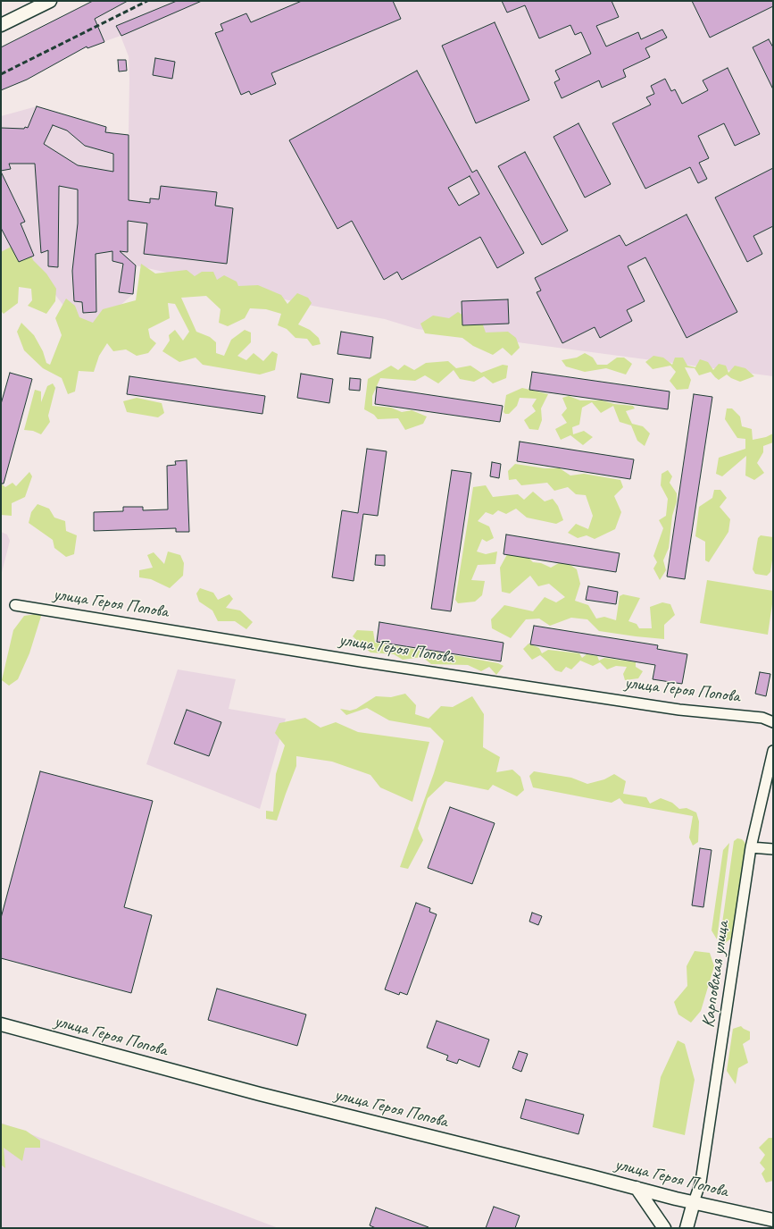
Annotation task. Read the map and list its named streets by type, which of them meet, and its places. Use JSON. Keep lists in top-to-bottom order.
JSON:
{
  "streets": {
    "street": ["улица Героя Попова", "Карповская улица"]
  },
  "crossings": [
    ["улица Героя Попова", "Карповская улица"]
  ]
}
